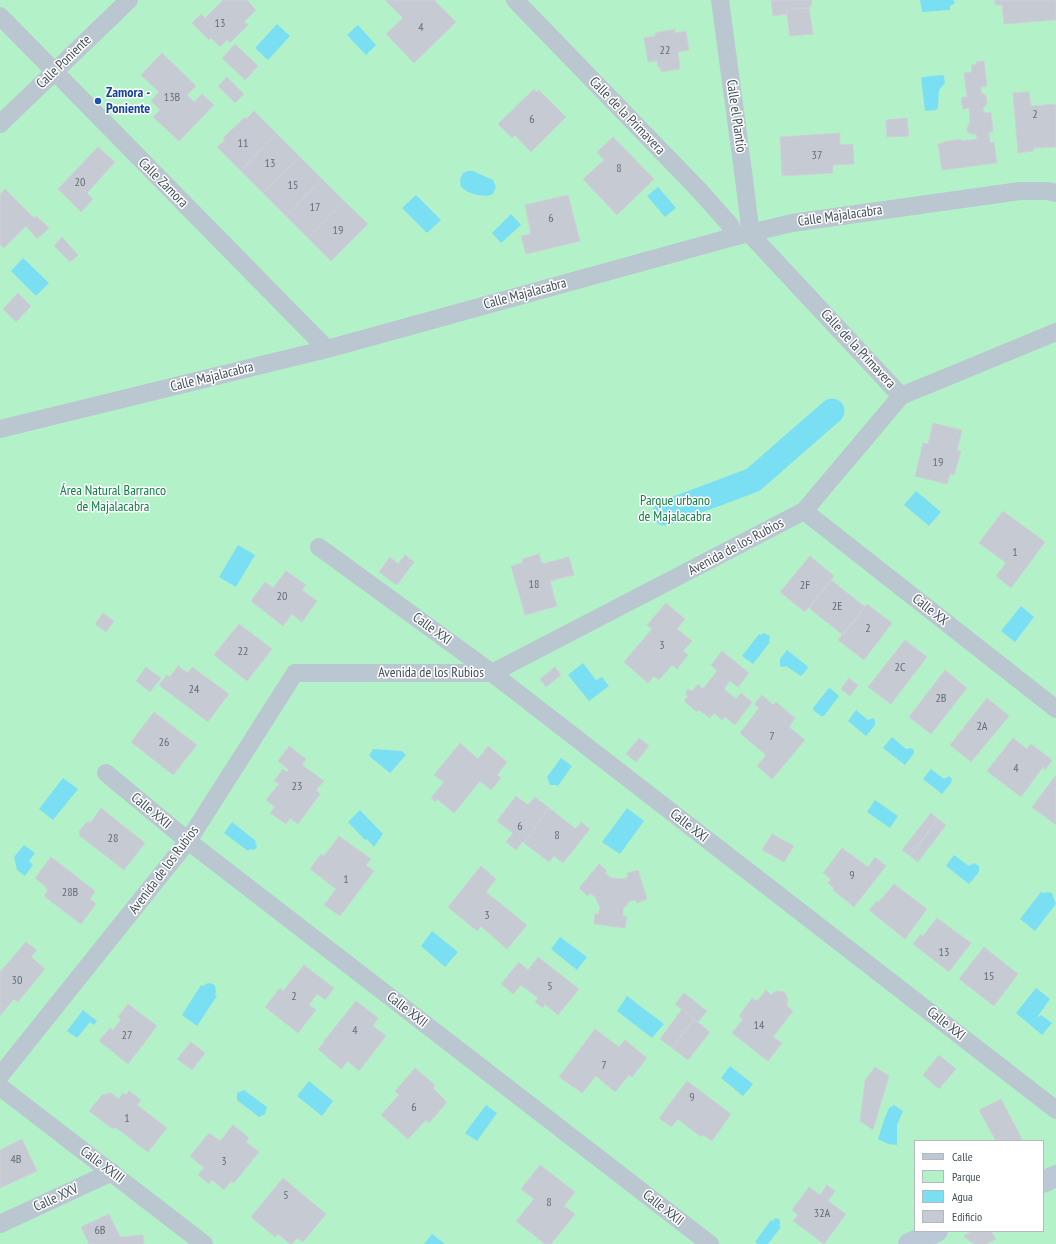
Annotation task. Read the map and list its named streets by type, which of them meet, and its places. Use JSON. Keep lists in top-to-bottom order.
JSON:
{
  "streets": {
    "street": [
      "Calle Poniente",
      "Calle de la Primavera",
      "Calle el Plantío",
      "Calle Zamora",
      "Calle Majalacabra",
      "Avenida de los Rubios",
      "Calle XX",
      "Calle XXI",
      "Calle XXII",
      "Calle XXIII",
      "Calle XXV"
    ]
  },
  "crossings": [
    ["Calle Poniente", "Calle Zamora"],
    ["Calle de la Primavera", "Calle el Plantío"],
    ["Calle de la Primavera", "Calle Majalacabra"],
    ["Calle de la Primavera", "Avenida de los Rubios"],
    ["Calle el Plantío", "Calle Majalacabra"],
    ["Calle Zamora", "Calle Majalacabra"],
    ["Avenida de los Rubios", "Calle XX"],
    ["Avenida de los Rubios", "Calle XXI"],
    ["Avenida de los Rubios", "Calle XXII"],
    ["Calle XXIII", "Calle XXV"]
  ],
  "parks": ["Área Natural Barranco de Majalacabra", "Parque urbano de Majalacabra"],
  "places": ["Zamora - Poniente"],
  "house_numbers": [
    "13",
    "4",
    "22",
    "13B",
    "2",
    "6",
    "11",
    "37",
    "13",
    "8",
    "20",
    "15",
    "17",
    "6",
    "19",
    "19",
    "1",
    "18",
    "2F",
    "20",
    "2E",
    "2",
    "3",
    "22",
    "2C",
    "24",
    "2B",
    "2A",
    "7",
    "26",
    "4",
    "23",
    "6",
    "8",
    "28",
    "9",
    "1",
    "28B",
    "3",
    "13",
    "15",
    "30",
    "5",
    "2",
    "14",
    "4",
    "27",
    "7",
    "9",
    "6",
    "1",
    "4B",
    "3",
    "5",
    "8",
    "32A",
    "6B"
  ],
  "legend": [
    "Calle",
    "Parque",
    "Agua",
    "Edificio"
  ]
}
